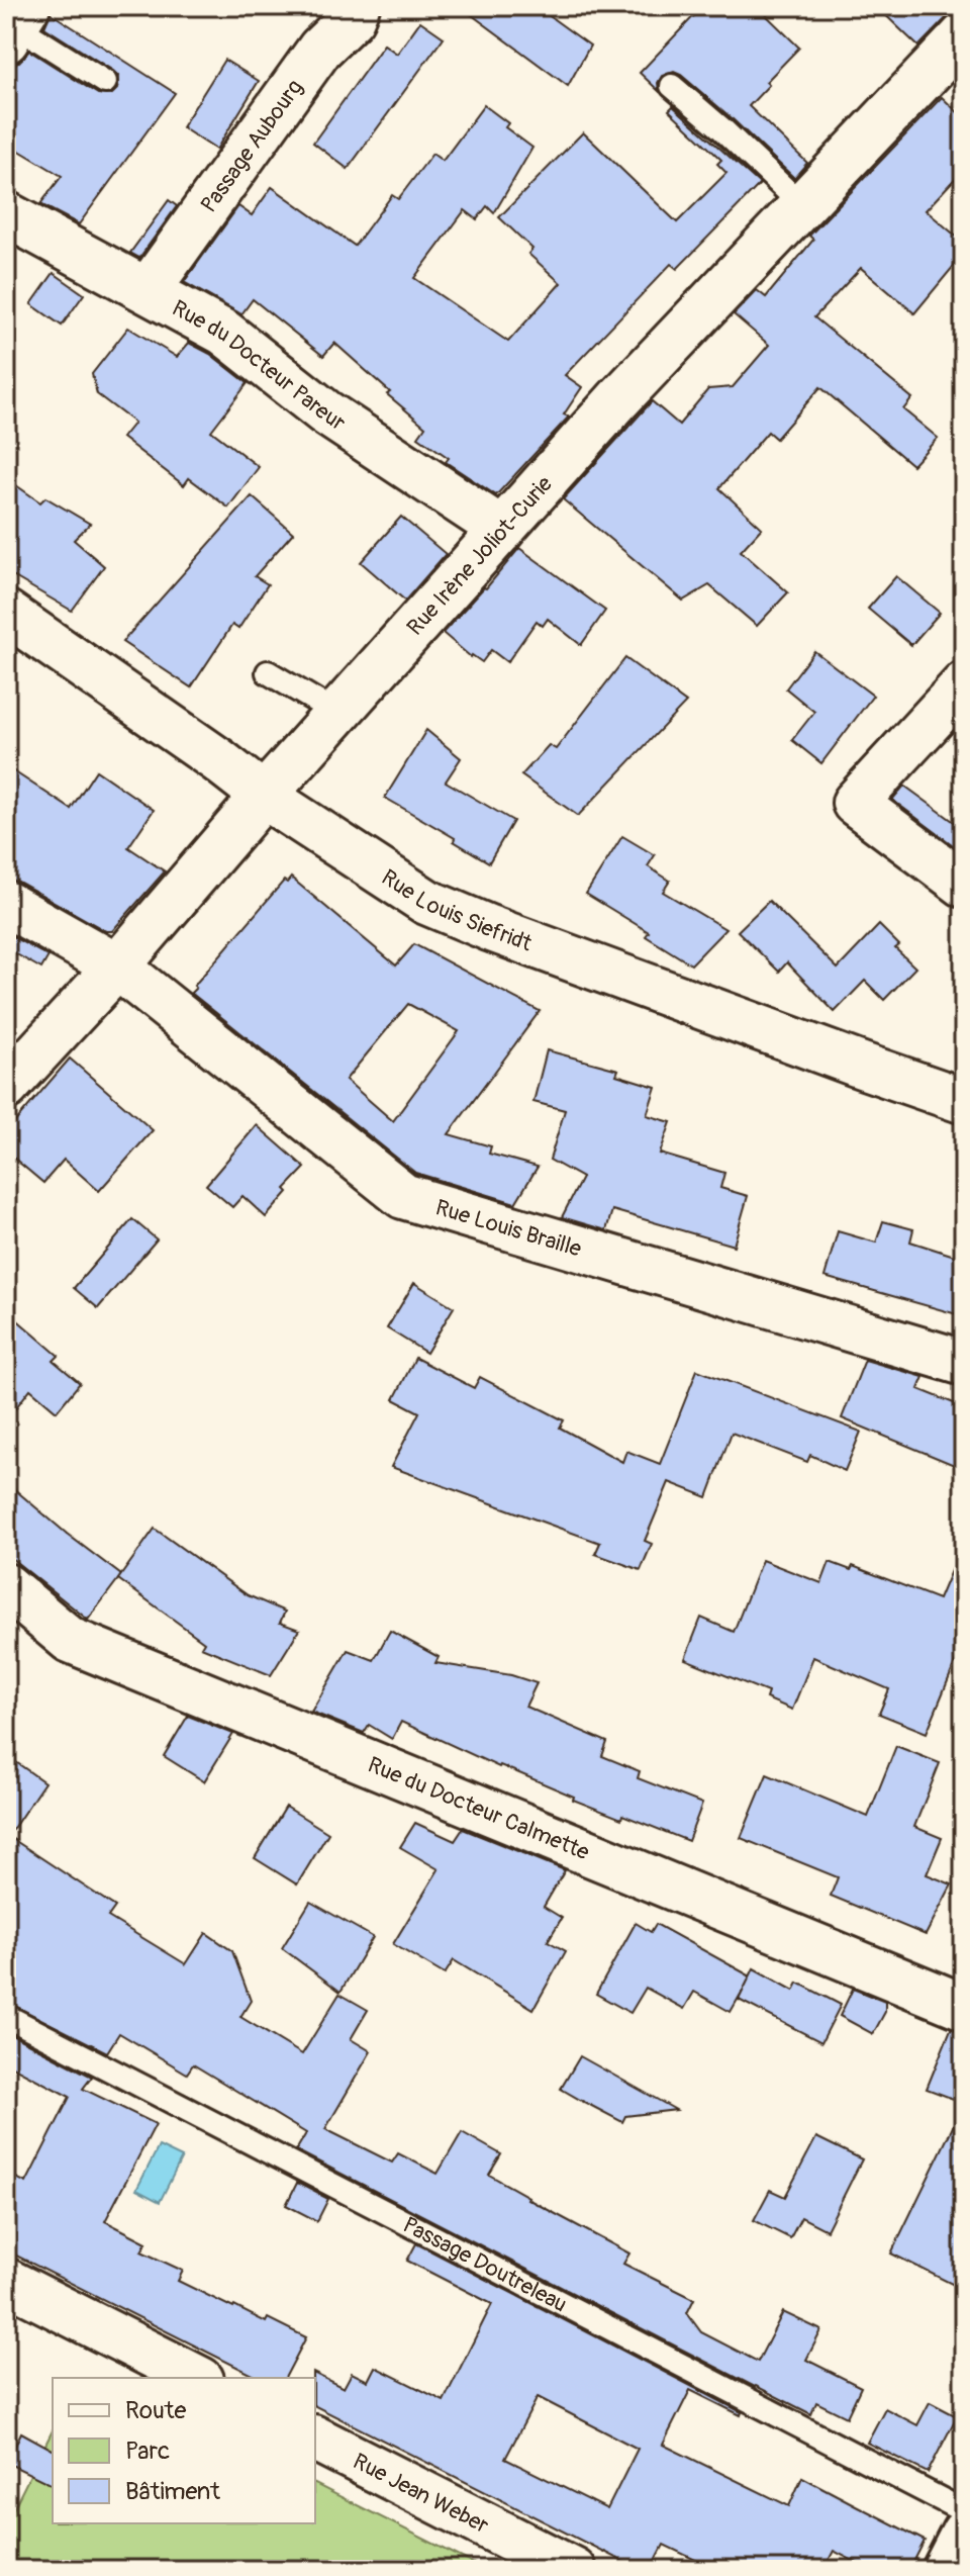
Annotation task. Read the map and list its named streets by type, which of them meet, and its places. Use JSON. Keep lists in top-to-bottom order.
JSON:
{
  "streets": {
    "street": [
      "Passage Aubourg",
      "Rue du Docteur Pareur",
      "Rue Irène Joliot-Curie",
      "Rue Louis Siefridt",
      "Rue Louis Braille",
      "Rue du Docteur Calmette",
      "Rue Jean Weber"
    ],
    "lane": ["Passage Doutreleau"]
  },
  "crossings": [
    ["Passage Aubourg", "Rue du Docteur Pareur"],
    ["Rue du Docteur Pareur", "Rue Irène Joliot-Curie"],
    ["Rue Irène Joliot-Curie", "Rue Louis Siefridt"],
    ["Rue Irène Joliot-Curie", "Rue Louis Braille"]
  ],
  "legend": ["Route", "Parc", "Bâtiment"]
}
